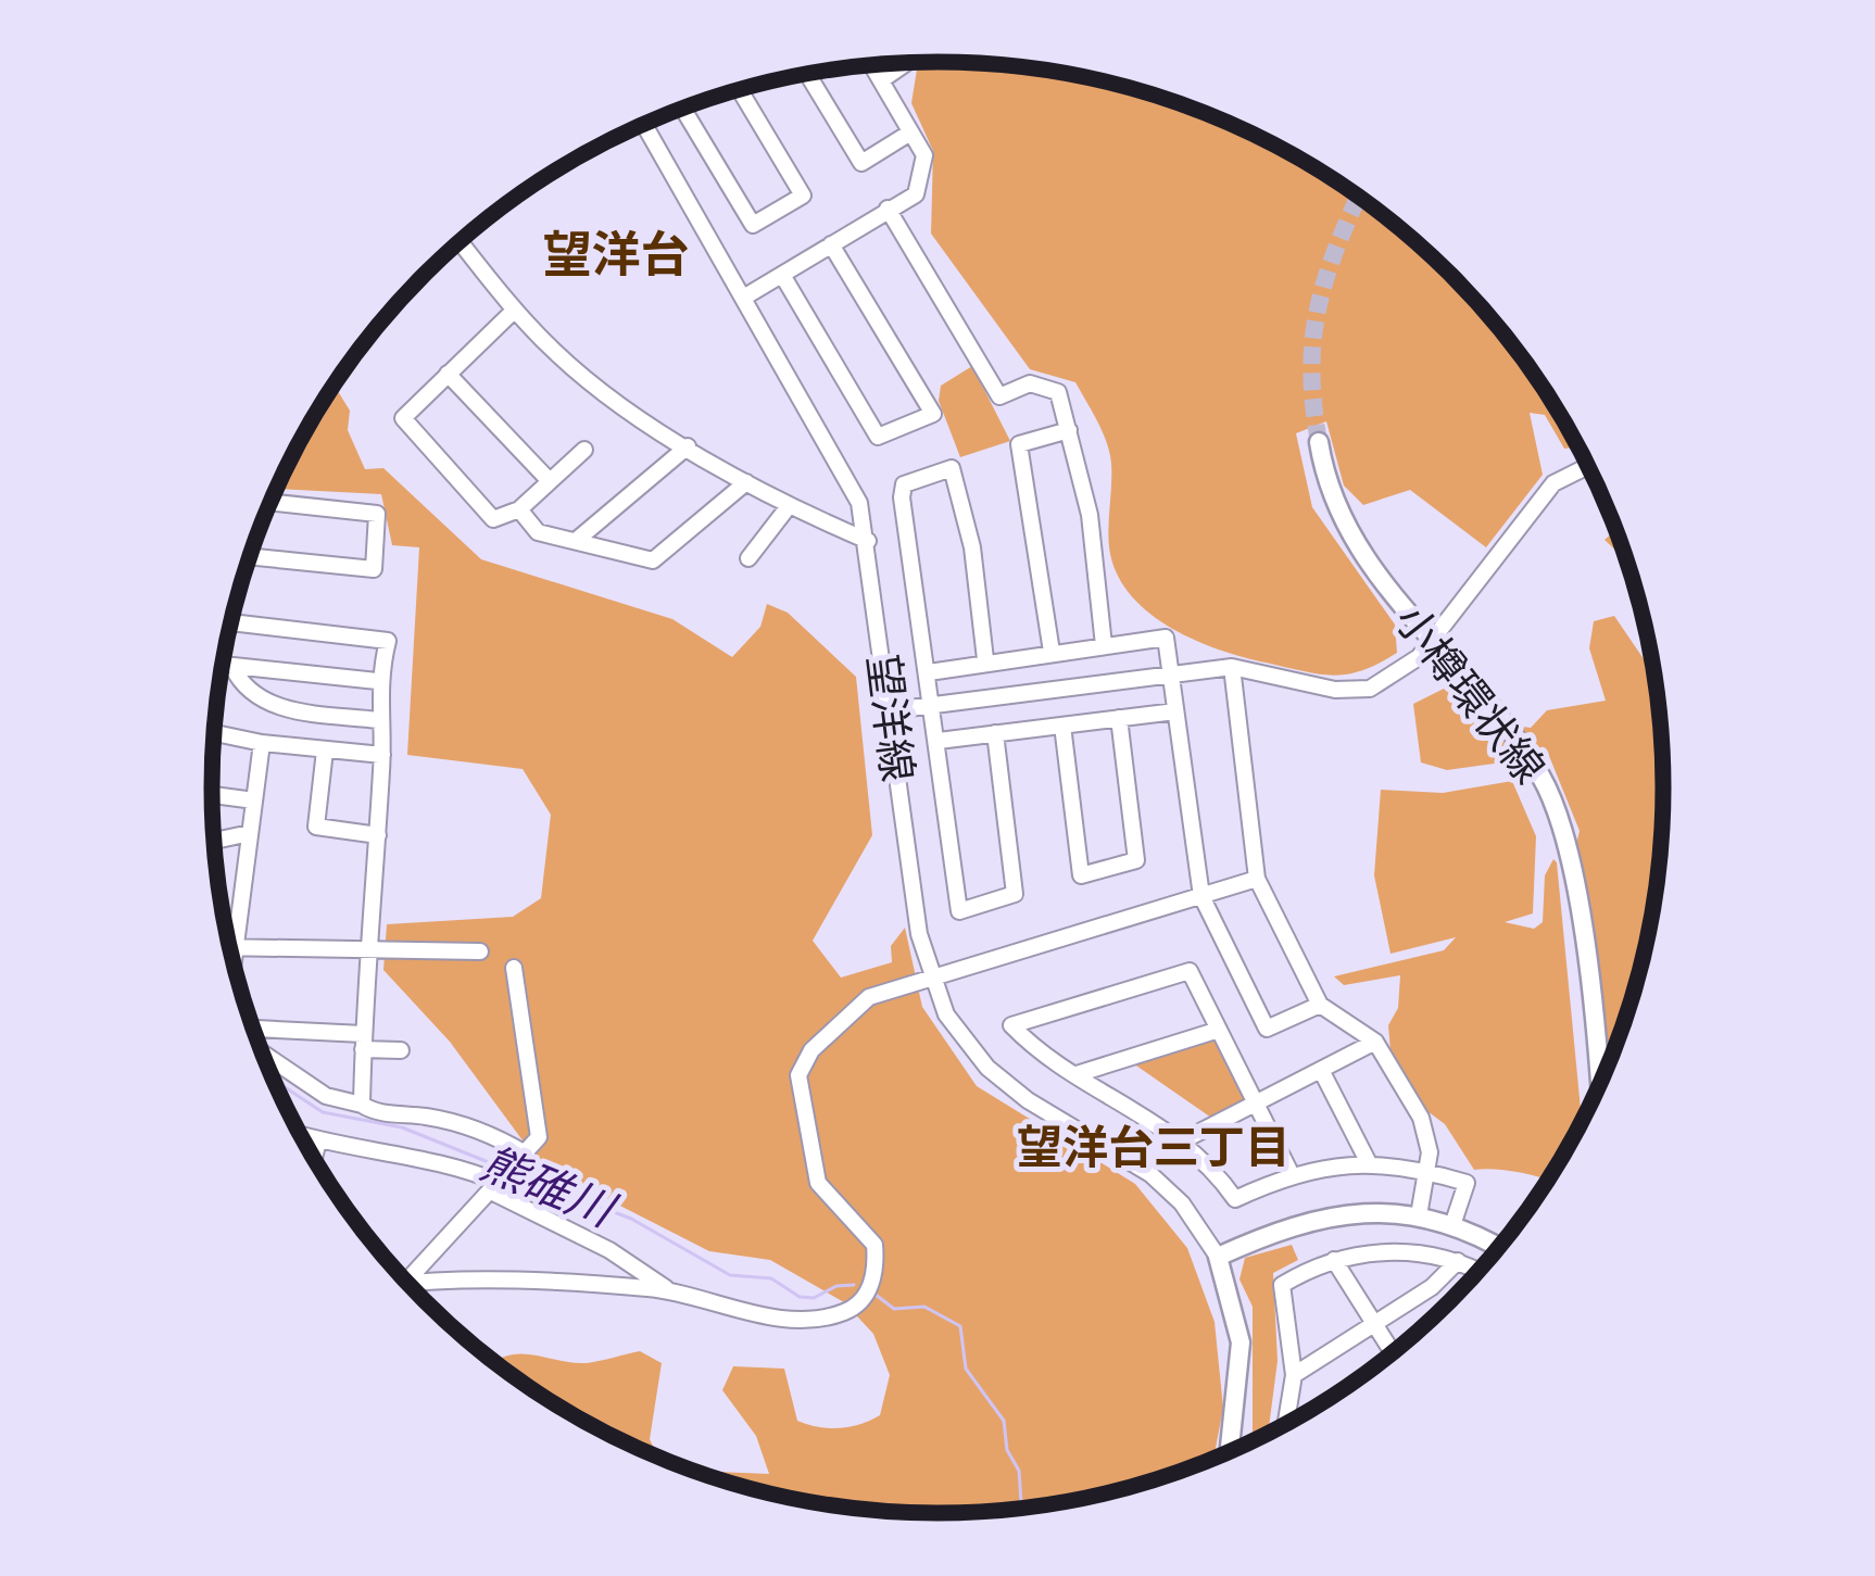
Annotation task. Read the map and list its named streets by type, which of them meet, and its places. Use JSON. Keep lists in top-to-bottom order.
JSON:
{
  "streets": {
    "main road": ["小樽環状線"],
    "street": ["望洋線"]
  },
  "districts": ["望洋台", "望洋台三丁目"],
  "water": ["熊碓川"]
}
